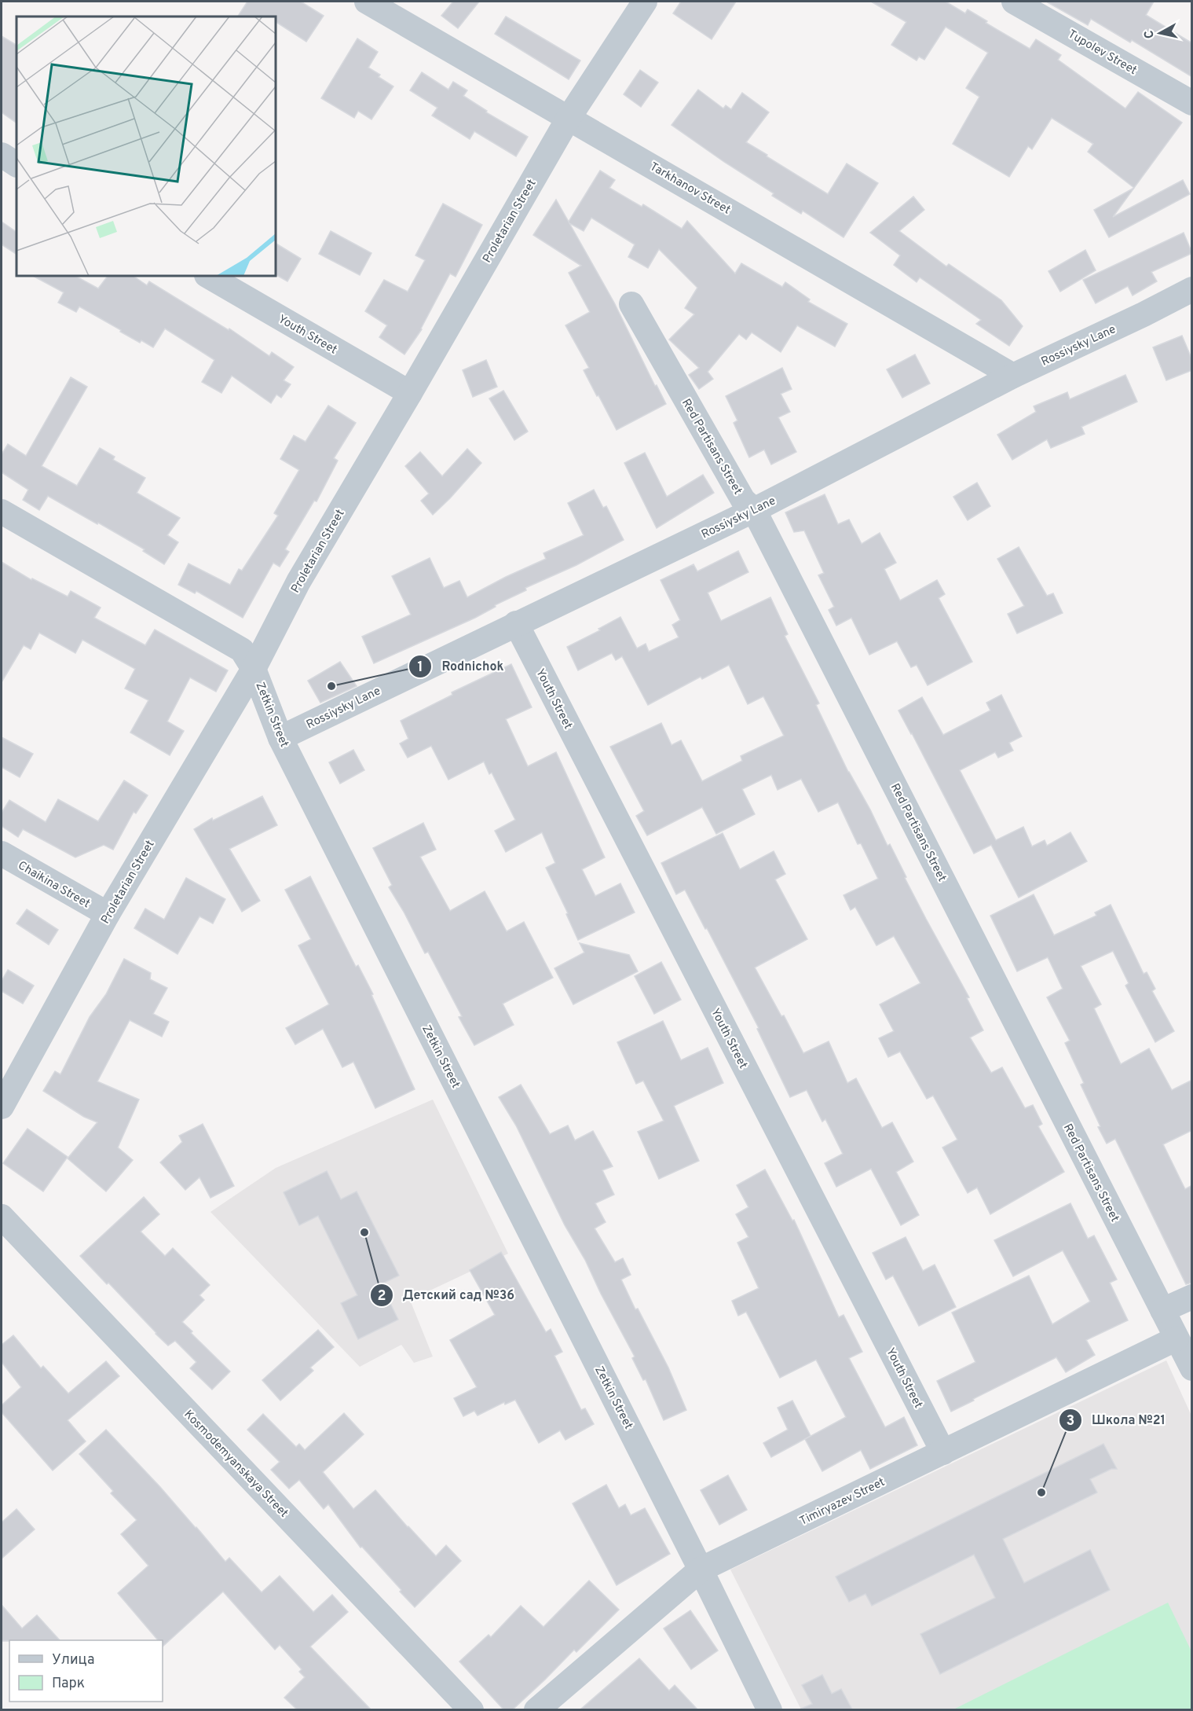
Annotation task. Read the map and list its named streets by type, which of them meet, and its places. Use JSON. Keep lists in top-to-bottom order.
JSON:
{
  "streets": {
    "street": [
      "Tupolev Street",
      "Tarkhanov Street",
      "Proletarian Street",
      "Youth Street",
      "Rossiysky Lane",
      "Red Partisans Street",
      "Zetkin Street",
      "Chaikina Street",
      "Kosmodemyanskaya Street",
      "Timiryazev Street"
    ]
  },
  "crossings": [
    ["Tarkhanov Street", "Proletarian Street"],
    ["Tarkhanov Street", "Rossiysky Lane"],
    ["Proletarian Street", "Youth Street"],
    ["Proletarian Street", "Zetkin Street"],
    ["Proletarian Street", "Chaikina Street"],
    ["Youth Street", "Rossiysky Lane"],
    ["Youth Street", "Timiryazev Street"],
    ["Rossiysky Lane", "Red Partisans Street"],
    ["Rossiysky Lane", "Zetkin Street"],
    ["Red Partisans Street", "Timiryazev Street"],
    ["Zetkin Street", "Timiryazev Street"]
  ],
  "places": ["Rodnichok", "Детский сад №36", "Школа №21"],
  "legend": ["Улица", "Парк"],
  "north": "left"
}
